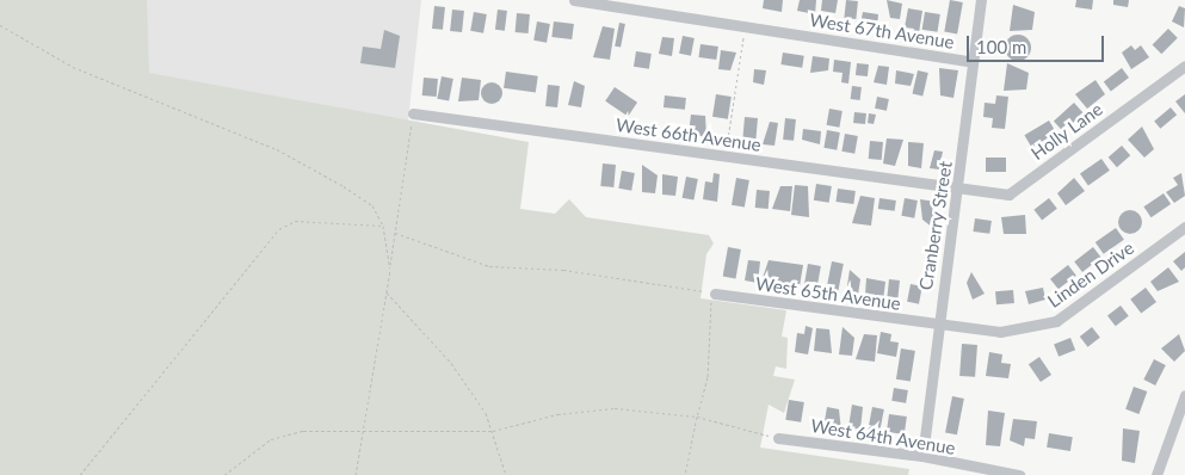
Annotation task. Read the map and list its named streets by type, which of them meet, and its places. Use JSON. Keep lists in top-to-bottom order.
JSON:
{
  "streets": {
    "street": [
      "West 67th Avenue",
      "Holly Lane",
      "West 66th Avenue",
      "Cranberry Street",
      "Linden Drive",
      "West 65th Avenue",
      "West 64th Avenue"
    ]
  },
  "crossings": [
    ["West 67th Avenue", "Cranberry Street"],
    ["Holly Lane", "West 66th Avenue"],
    ["Holly Lane", "Cranberry Street"],
    ["West 66th Avenue", "Cranberry Street"],
    ["Cranberry Street", "Linden Drive"],
    ["Cranberry Street", "West 65th Avenue"],
    ["Cranberry Street", "West 64th Avenue"],
    ["Linden Drive", "West 65th Avenue"]
  ],
  "scale_bar": "100 m"
}
